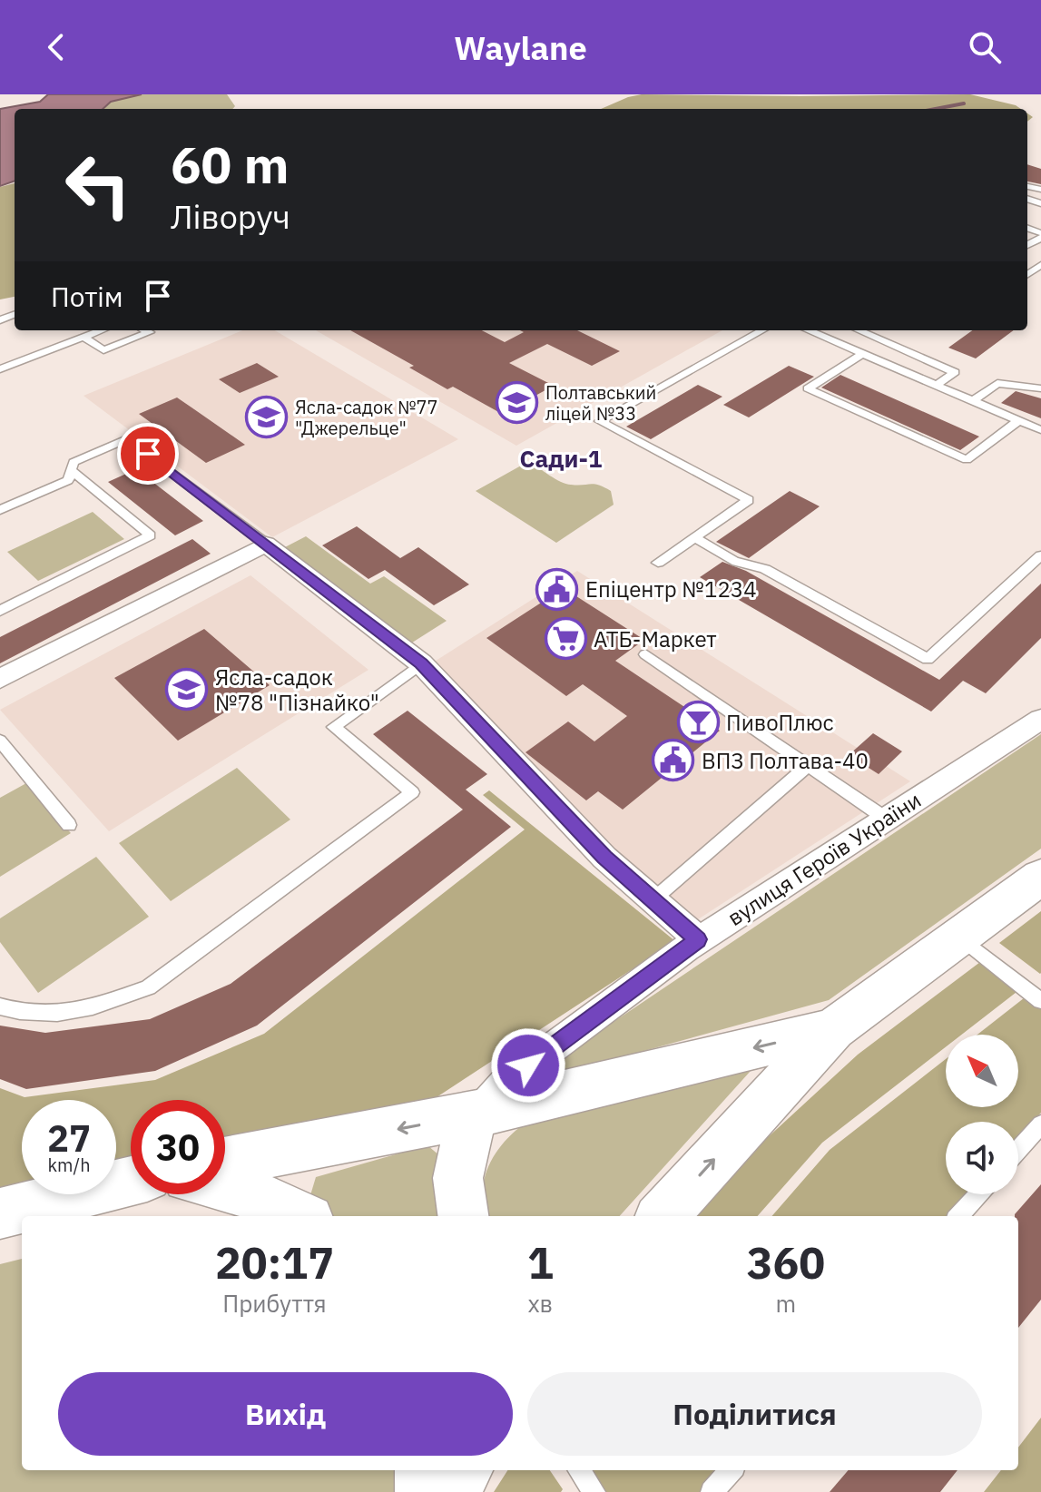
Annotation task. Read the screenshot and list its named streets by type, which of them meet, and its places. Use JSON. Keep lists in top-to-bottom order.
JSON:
{
  "streets": {
    "street": ["вулиця Героїв України"]
  },
  "districts": ["Сади-1"],
  "places": {
    "school or university": ["Полтавський ліцей №33", "Ясла-садок №77 \"Джерельце\"", "Ясла-садок №78 \"Пізнайко\""],
    "public building": ["Епіцентр №1234", "ВПЗ Полтава-40"],
    "supermarket": ["АТБ-Маркет"],
    "bar": ["ПивоПлюс"]
  },
  "north": "top left",
  "page": {
    "header": "Waylane",
    "turn": ["60 m", "Ліворуч"],
    "then": "Потім",
    "speed": "27 km/h",
    "limit": "30",
    "eta": [
      "20:17",
      "Прибуття",
      "1",
      "хв",
      "360",
      "m"
    ],
    "buttons": ["Вихід", "Поділитися"]
  }
}
